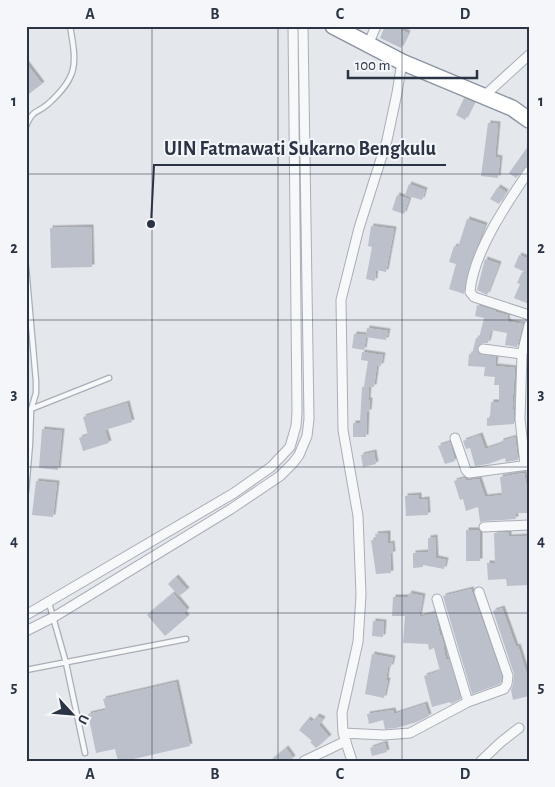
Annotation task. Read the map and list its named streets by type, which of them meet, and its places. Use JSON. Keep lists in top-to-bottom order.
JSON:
{
  "places": ["UIN Fatmawati Sukarno Bengkulu"],
  "scale_bar": "100 m",
  "north": "bottom right",
  "grid": {
    "columns": [
      "A",
      "B",
      "C",
      "D"
    ],
    "rows": [
      "1",
      "2",
      "3",
      "4",
      "5"
    ]
  }
}
